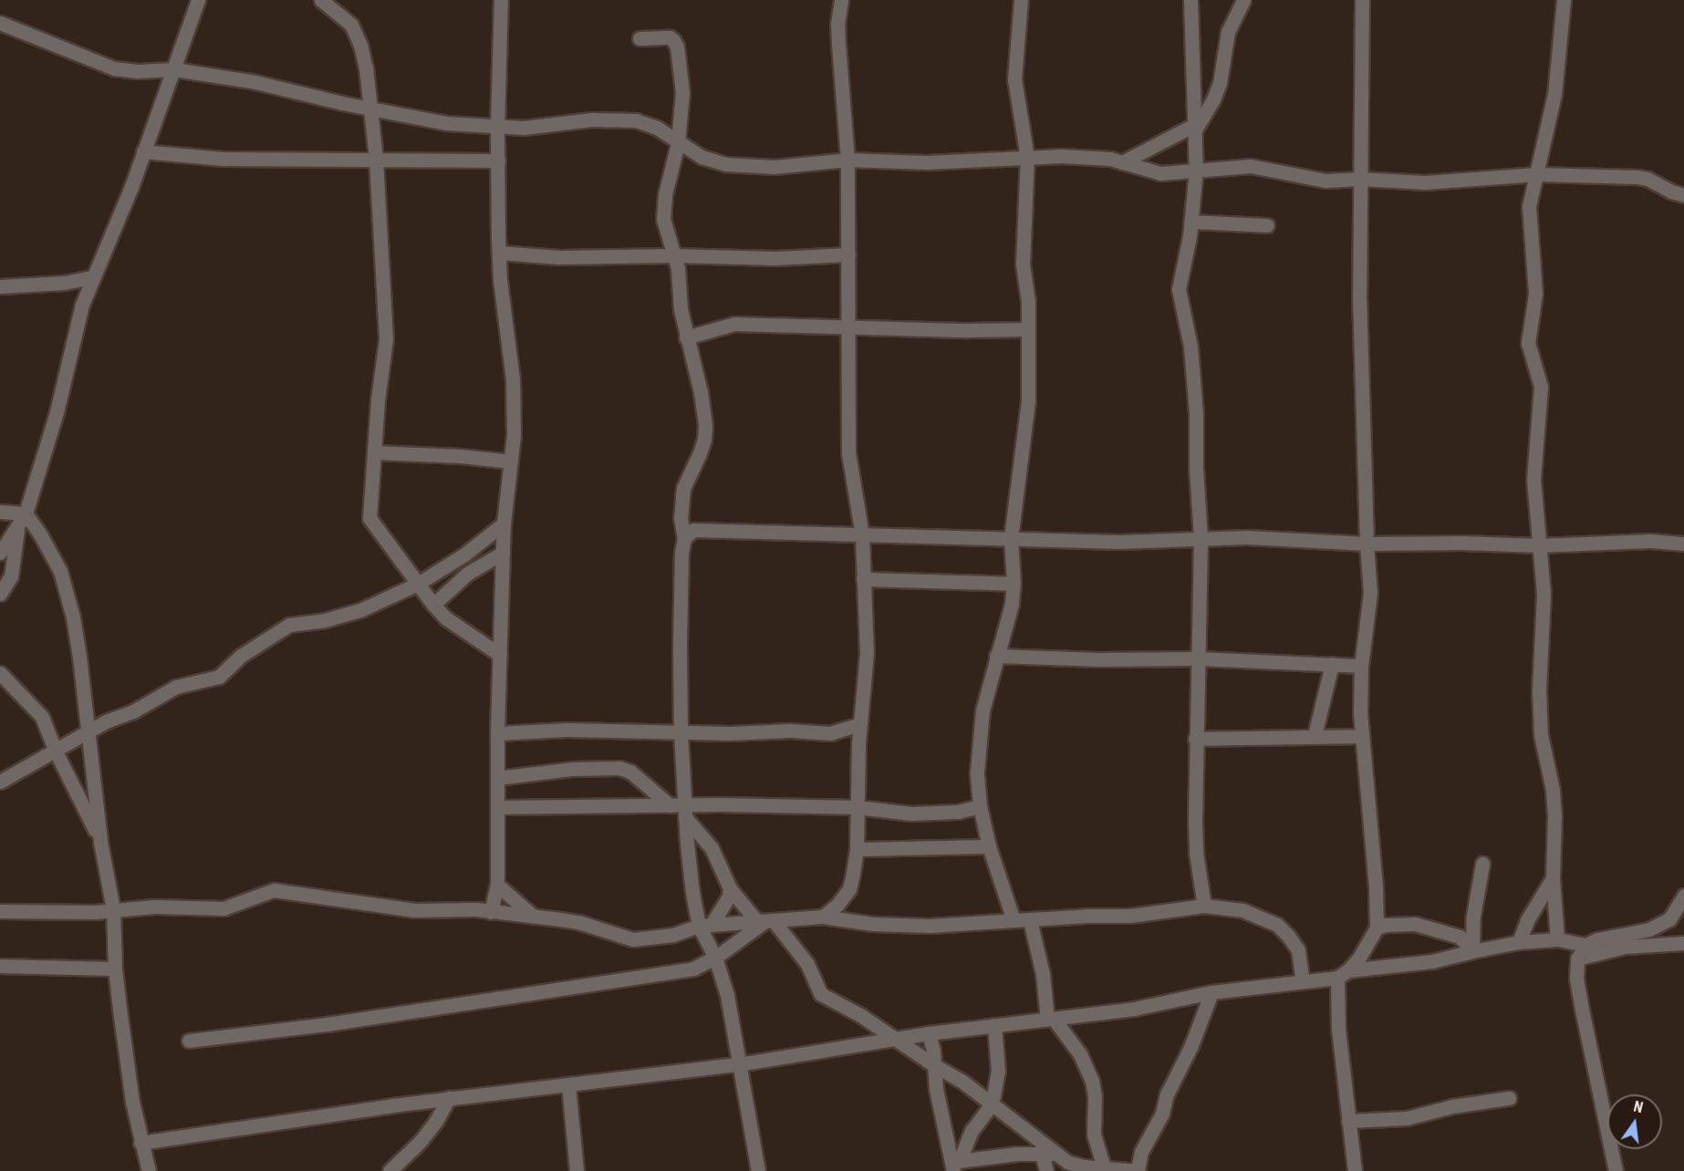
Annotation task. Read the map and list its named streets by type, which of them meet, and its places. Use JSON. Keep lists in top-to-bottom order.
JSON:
{
  "north": "top"
}
